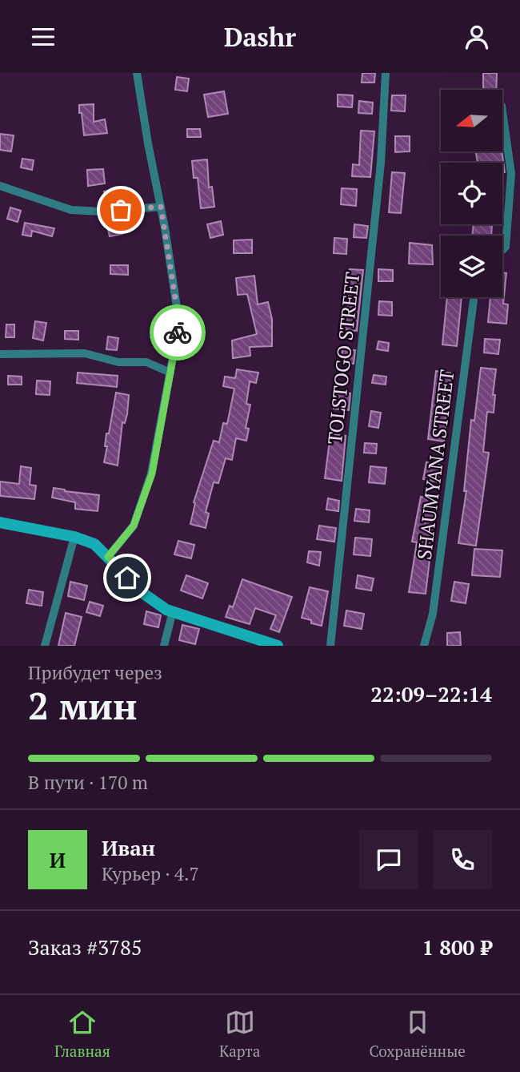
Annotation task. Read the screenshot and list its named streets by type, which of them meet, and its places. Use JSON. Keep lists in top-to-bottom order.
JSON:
{
  "streets": {
    "street": ["TOLSTOGO STREET", "SHAUMYANA STREET"]
  },
  "north": "left",
  "page": {
    "header": "Dashr",
    "heading": ["2 мин", "Прибудет через", "22:09–22:14"],
    "panel": [
      "Иван",
      "Курьер · 4.7",
      "Заказ #3785",
      "1 800 ₽"
    ],
    "bar": "В пути · 170 m",
    "round": "И",
    "tabs": ["Главная", "Карта", "Сохранённые"]
  }
}
